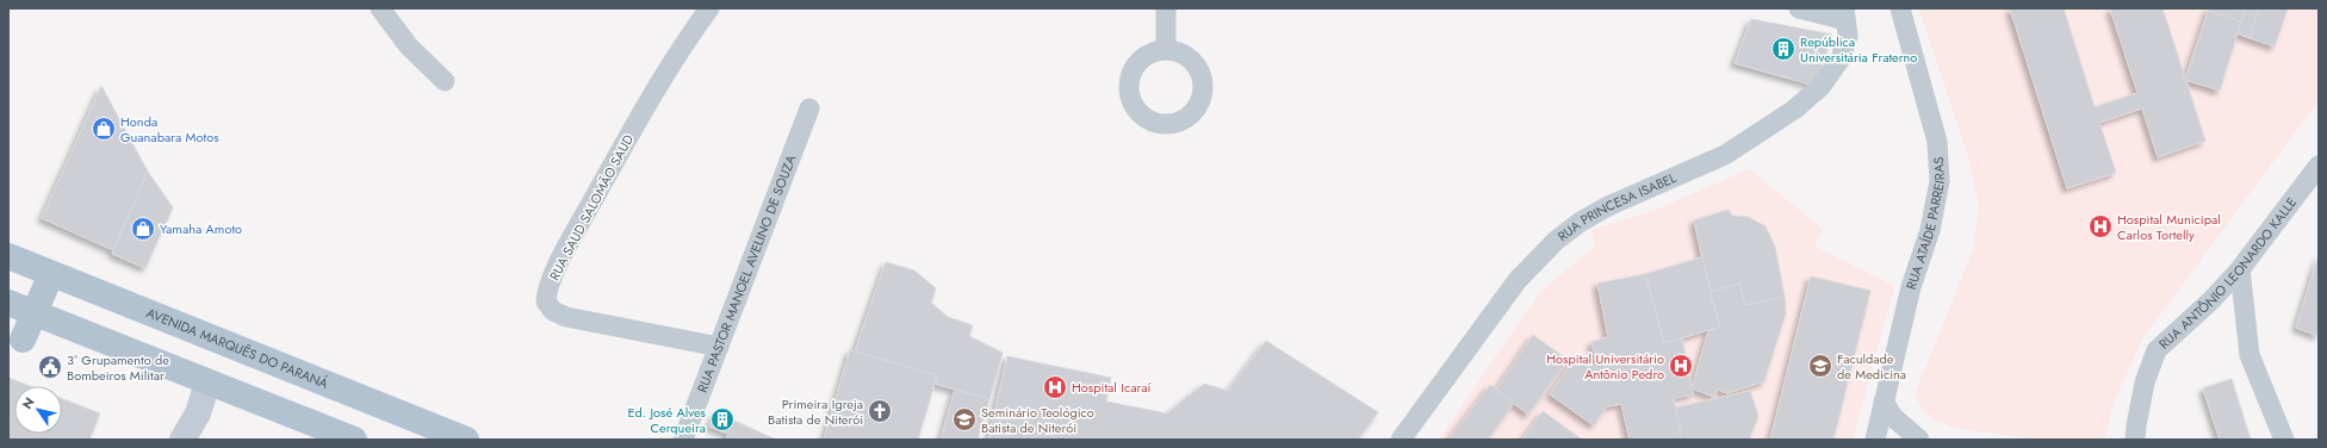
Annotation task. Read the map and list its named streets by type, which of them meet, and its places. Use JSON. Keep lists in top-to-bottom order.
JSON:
{
  "streets": {
    "main road": ["AVENIDA MARQUÊS DO PARANÁ"],
    "street": [
      "RUA SAUD SALOMÃO SAUD",
      "RUA PRINCESA ISABEL",
      "RUA ATAÍDE PARREIRAS",
      "RUA ANTÔNIO LEONARDO KALLE",
      "RUA PASTOR MANOEL AVELINO DE SOUZA"
    ]
  },
  "crossings": [
    ["RUA SAUD SALOMÃO SAUD", "RUA PASTOR MANOEL AVELINO DE SOUZA"]
  ],
  "places": {
    "building": ["República Universitária Fraterno", "Ed. José Alves Cerqueira"],
    "shop": ["Honda Guanabara Motos", "Yamaha Amoto"],
    "hospital": ["Hospital Municipal Carlos Tortelly", "Hospital Universitário Antônio Pedro", "Hospital Icaraí"],
    "school or university": ["Faculdade de Medicina", "Seminário Teológico Batista de Niterói"],
    "public building": ["3º Grupamento de Bombeiros Militar"],
    "church": ["Primeira Igreja Batista de Niterói"]
  },
  "north": "top left"
}
